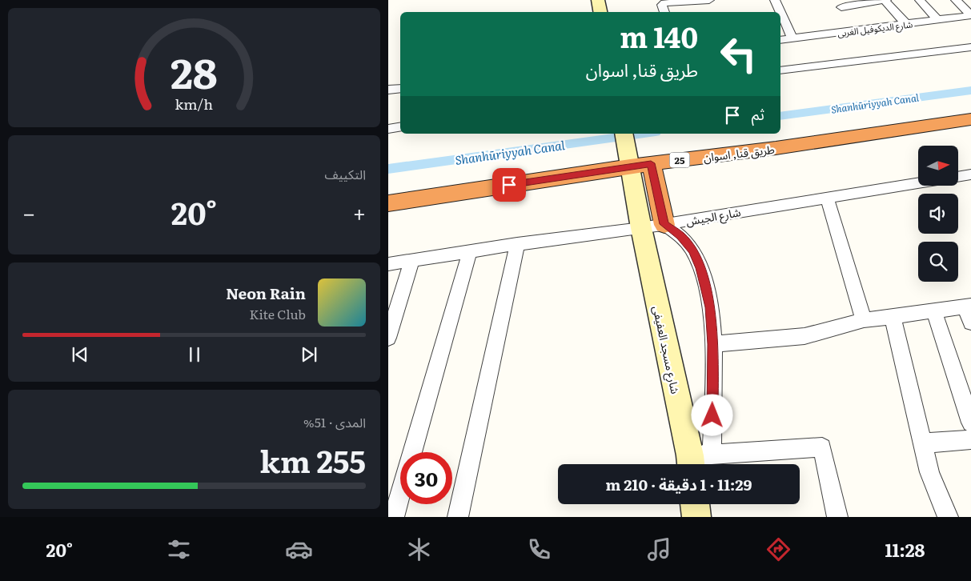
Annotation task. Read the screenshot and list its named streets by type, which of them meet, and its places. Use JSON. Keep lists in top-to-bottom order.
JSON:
{
  "streets": {
    "highway": ["طريق قنا, اسوان", "25"],
    "street": ["شارع الديكوفيل الغربى", "شارع الجيش", "شارع مسجد العفيفى"]
  },
  "crossings": [
    ["طريق قنا, اسوان", "شارع مسجد العفيفى"],
    ["شارع الجيش", "شارع مسجد العفيفى"]
  ],
  "water": ["Shanhūriyyah Canal"],
  "north": "right",
  "page": {
    "turn": ["140 m", "طريق قنا, اسوان"],
    "then": "ثم",
    "tile": [
      "التكييف",
      ["المدى · 51%", "255 km"]
    ],
    "heat": ["−", "20°", "+"],
    "song": ["Neon Rain", "Kite Club"],
    "limit": "30",
    "trip": "11:29 · 1 دقيقة · 210 m",
    "tabs": ["11:28", "20°"],
    "gauge": ["28", "km/h"]
  }
}
